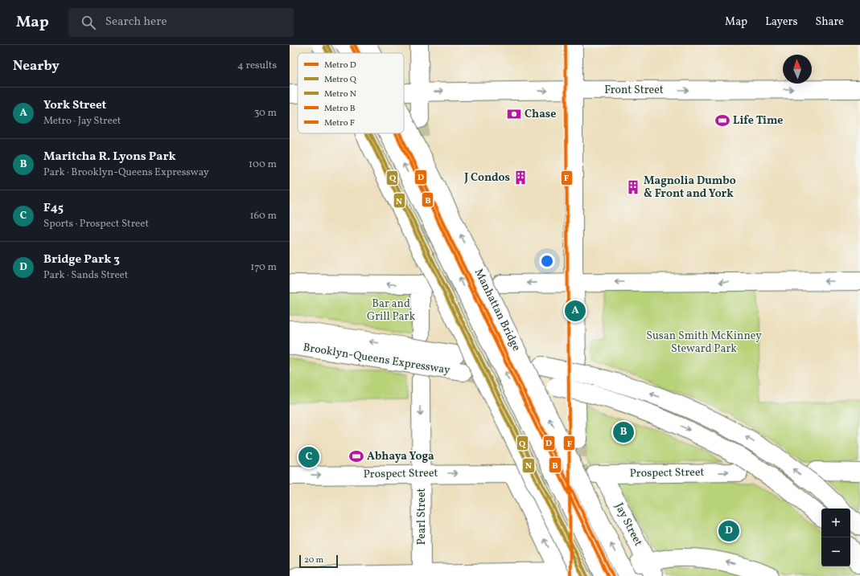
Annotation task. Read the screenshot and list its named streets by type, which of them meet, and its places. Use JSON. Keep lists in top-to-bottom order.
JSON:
{
  "streets": {
    "main road": [
      "Front Street",
      "Manhattan Bridge",
      "Brooklyn-Queens Expressway",
      "Prospect Street",
      "Pearl Street",
      "Jay Street"
    ]
  },
  "crossings": [
    ["Prospect Street", "Pearl Street"],
    ["Prospect Street", "Jay Street"]
  ],
  "one_way": ["Front Street"],
  "parks": ["Bar and Grill Park", "Susan Smith McKinney Steward Park"],
  "places": {
    "bank": ["Chase"],
    "sports": ["Life Time", "Abhaya Yoga"],
    "building": ["J Condos", "Magnolia Dumbo & Front and York"]
  },
  "lines": [
    "metro line D",
    "metro line Q",
    "metro line F",
    "metro line N",
    "metro line B"
  ],
  "legend": [
    "Metro D",
    "Metro Q",
    "Metro N",
    "Metro B",
    "Metro F"
  ],
  "scale_bar": "20 m",
  "north": "top",
  "page": {
    "header": "Map",
    "search": "Search here",
    "nav": ["Map", "Layers", "Share"],
    "heading": ["Nearby", "4 results"],
    "list": [
      {
        "mark": "A",
        "name": "York Street",
        "note": "Metro · Jay Street",
        "value": "30 m"
      },
      {
        "mark": "B",
        "name": "Maritcha R. Lyons Park",
        "note": "Park · Brooklyn-Queens Expressway",
        "value": "100 m"
      },
      {
        "mark": "C",
        "name": "F45",
        "note": "Sports · Prospect Street",
        "value": "160 m"
      },
      {
        "mark": "D",
        "name": "Bridge Park 3",
        "note": "Park · Sands Street",
        "value": "170 m"
      }
    ],
    "pins": [
      "A",
      "B",
      "C",
      "D"
    ],
    "map_buttons": ["+", "−"],
    "scale": "20 m"
  }
}
